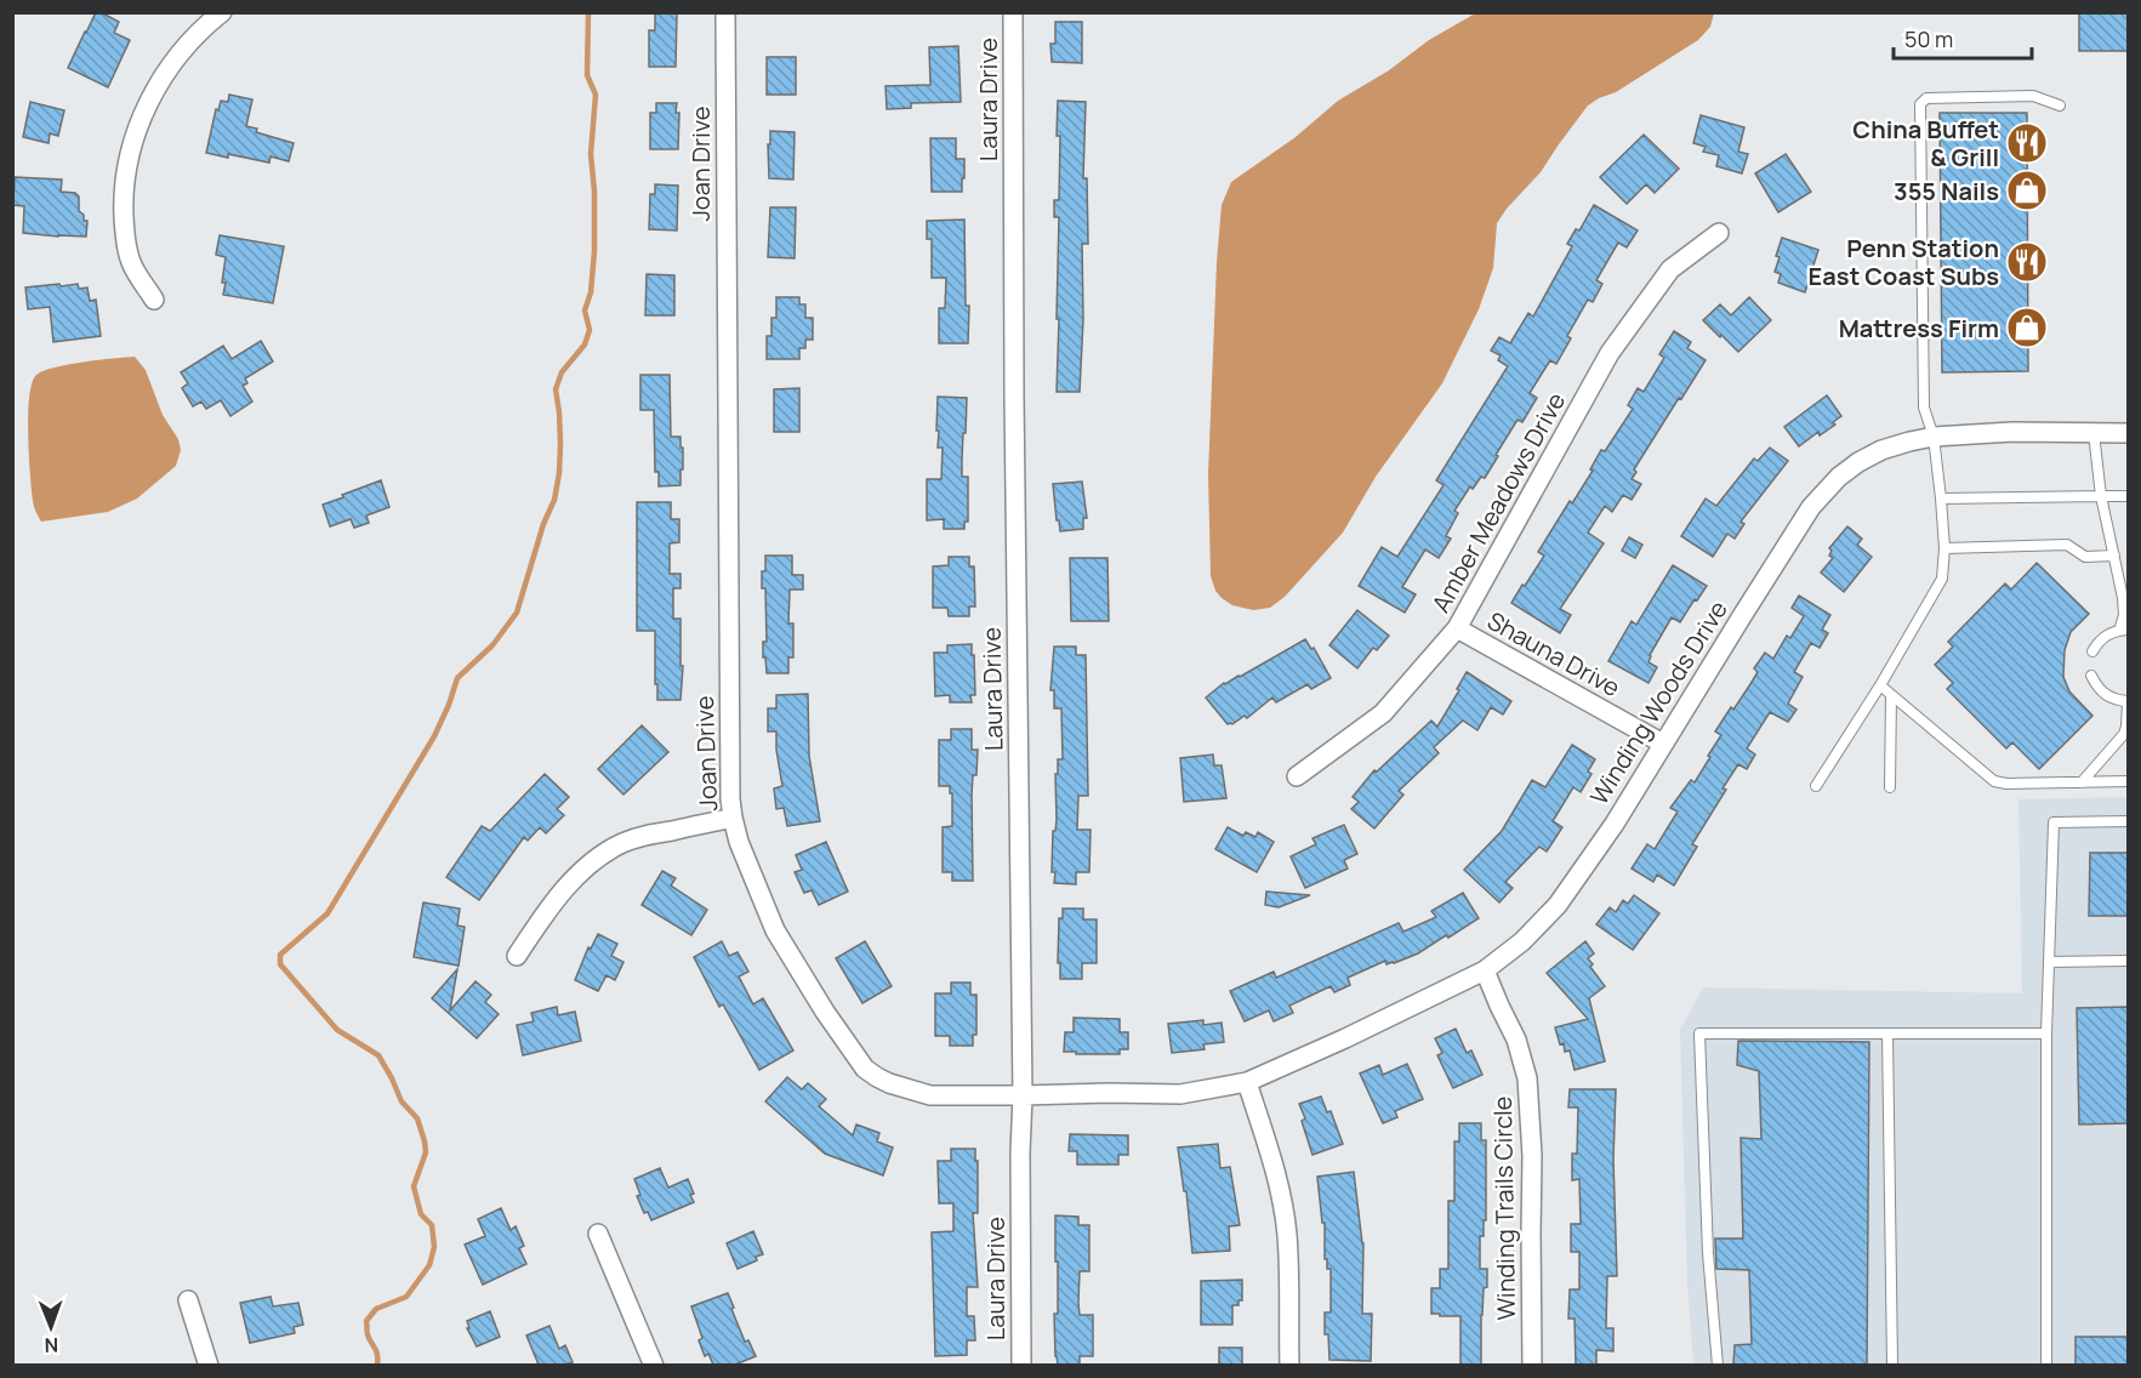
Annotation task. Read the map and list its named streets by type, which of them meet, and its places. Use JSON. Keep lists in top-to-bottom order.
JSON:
{
  "streets": {
    "street": [
      "Laura Drive",
      "Joan Drive",
      "Amber Meadows Drive",
      "Shauna Drive",
      "Winding Woods Drive",
      "Winding Trails Circle"
    ]
  },
  "crossings": [
    ["Laura Drive", "Joan Drive"],
    ["Joan Drive", "Winding Woods Drive"],
    ["Amber Meadows Drive", "Shauna Drive"],
    ["Shauna Drive", "Winding Woods Drive"],
    ["Winding Woods Drive", "Winding Trails Circle"]
  ],
  "places": {
    "restaurant": ["China Buffet & Grill", "Penn Station East Coast Subs"],
    "shop": ["355 Nails", "Mattress Firm"]
  },
  "scale_bar": "50 m",
  "north": "bottom"
}
